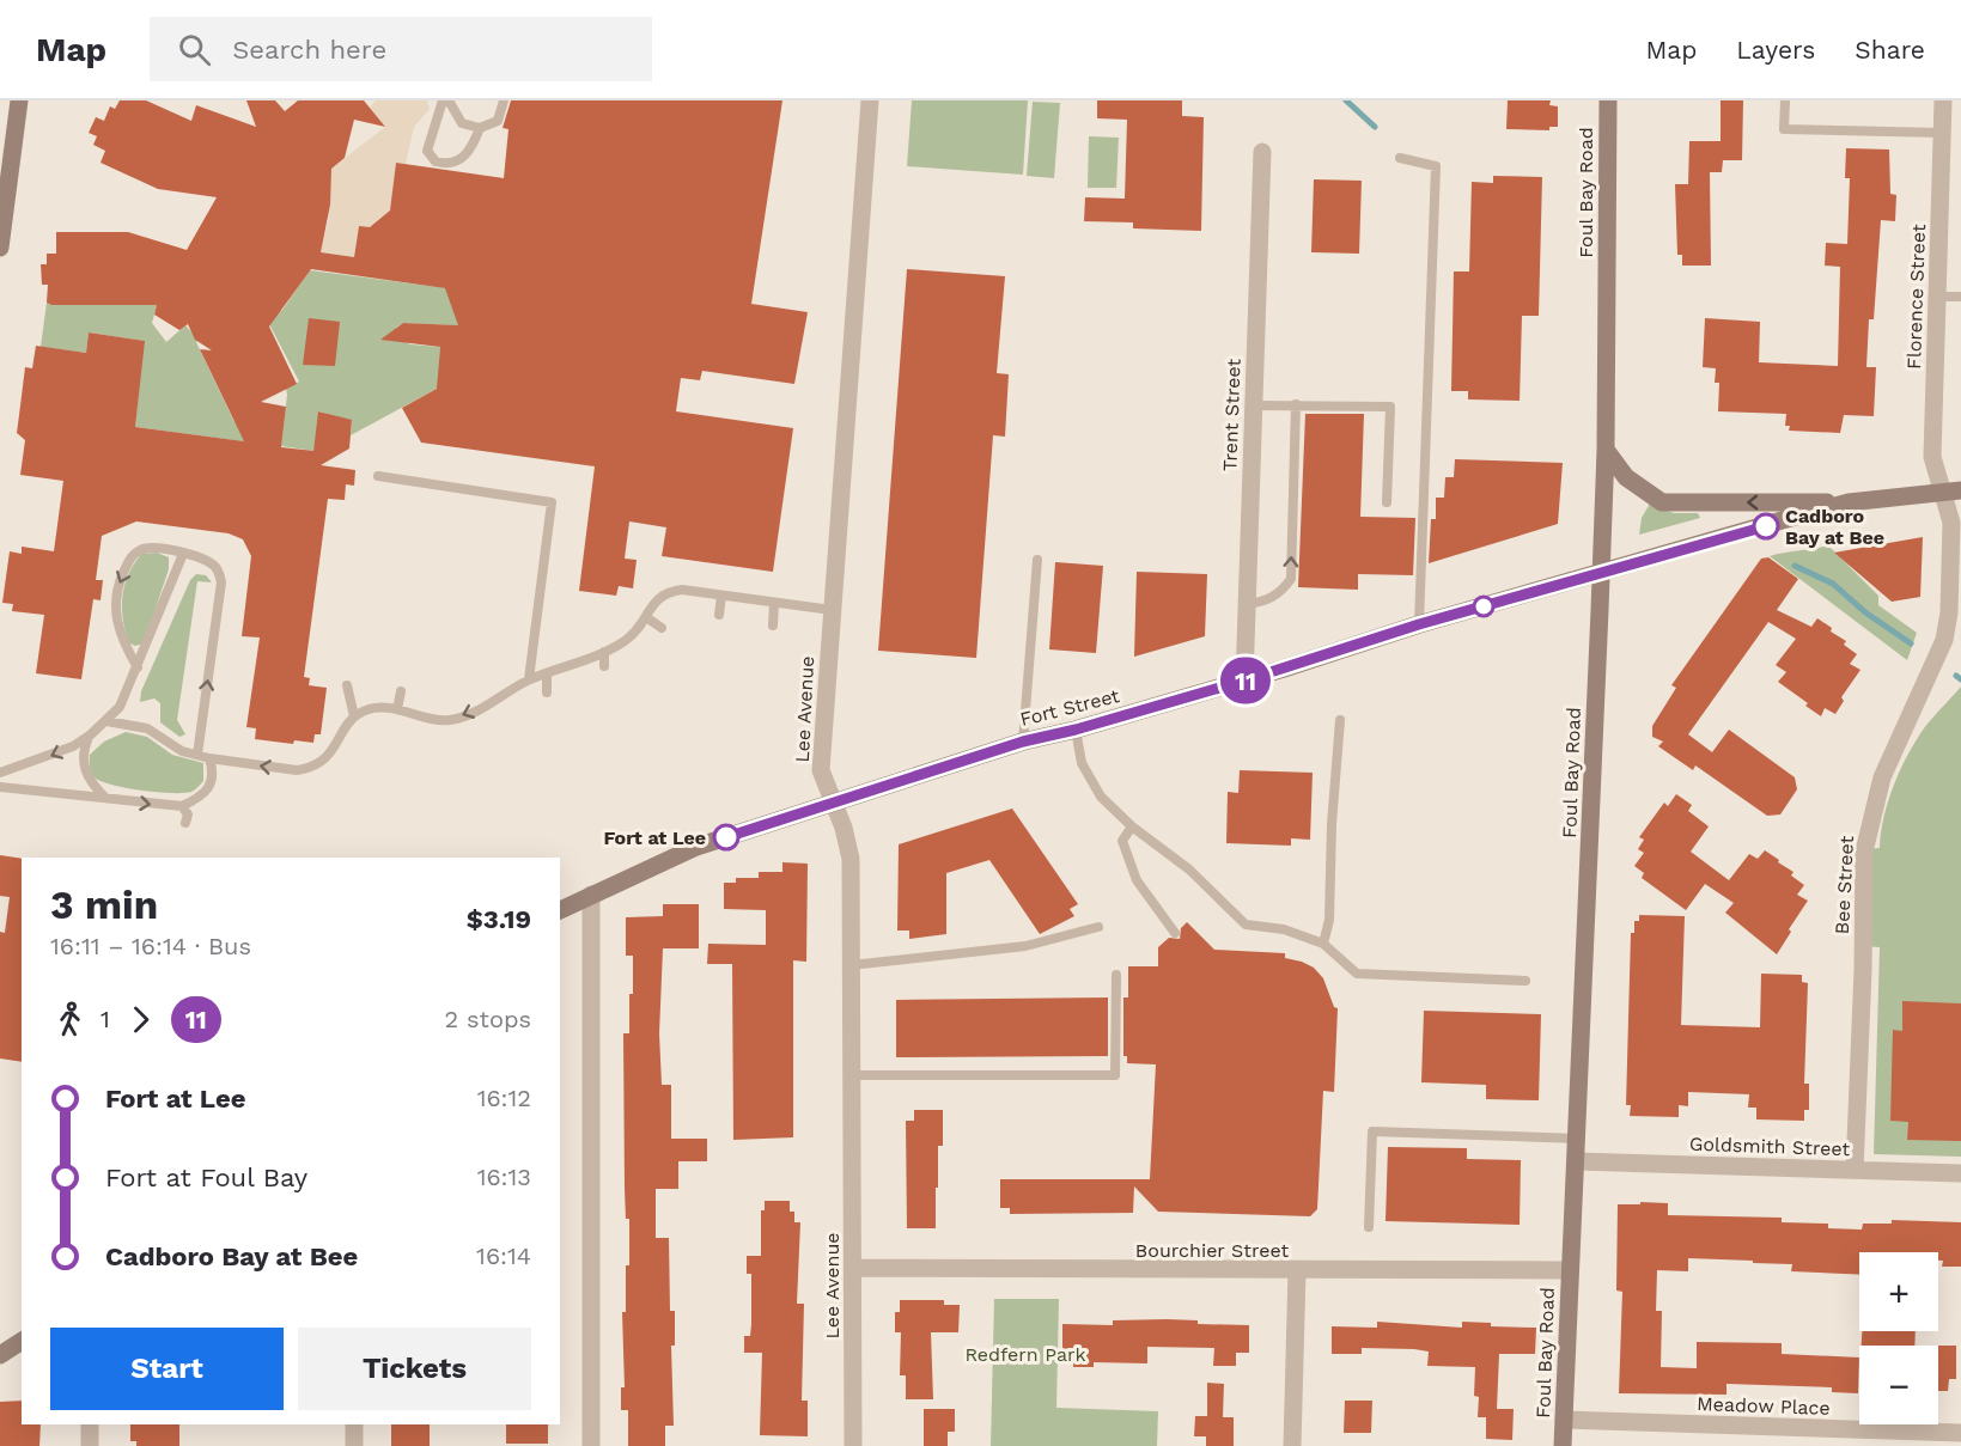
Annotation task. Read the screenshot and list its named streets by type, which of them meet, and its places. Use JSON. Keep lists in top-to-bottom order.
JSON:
{
  "streets": {
    "main road": ["Foul Bay Road", "Fort Street"],
    "street": [
      "Florence Street",
      "Trent Street",
      "Lee Avenue",
      "Bee Street",
      "Goldsmith Street",
      "Bourchier Street",
      "Meadow Place"
    ]
  },
  "crossings": [
    ["Foul Bay Road", "Fort Street"],
    ["Foul Bay Road", "Goldsmith Street"],
    ["Foul Bay Road", "Bourchier Street"],
    ["Foul Bay Road", "Meadow Place"],
    ["Florence Street", "Bee Street"],
    ["Trent Street", "Fort Street"],
    ["Fort Street", "Lee Avenue"],
    ["Lee Avenue", "Bourchier Street"],
    ["Bee Street", "Goldsmith Street"]
  ],
  "parks": ["Redfern Park"],
  "places": ["Cadboro Bay at Bee", "Fort at Lee"],
  "lines": ["bus line 11"],
  "page": {
    "header": "Map",
    "search": "Search here",
    "nav": ["Map", "Layers", "Share"],
    "on_map": "11",
    "heading": ["3 min", "16:11 – 16:14 · Bus", "$3.19"],
    "legs": ["1", "11", "2 stops"],
    "list": [
      {
        "name": "Fort at Lee",
        "value": "16:12"
      },
      {
        "name": "Fort at Foul Bay",
        "value": "16:13"
      },
      {
        "name": "Cadboro Bay at Bee",
        "value": "16:14"
      }
    ],
    "map_buttons": ["+", "−"],
    "buttons": ["Start", "Tickets"]
  }
}
